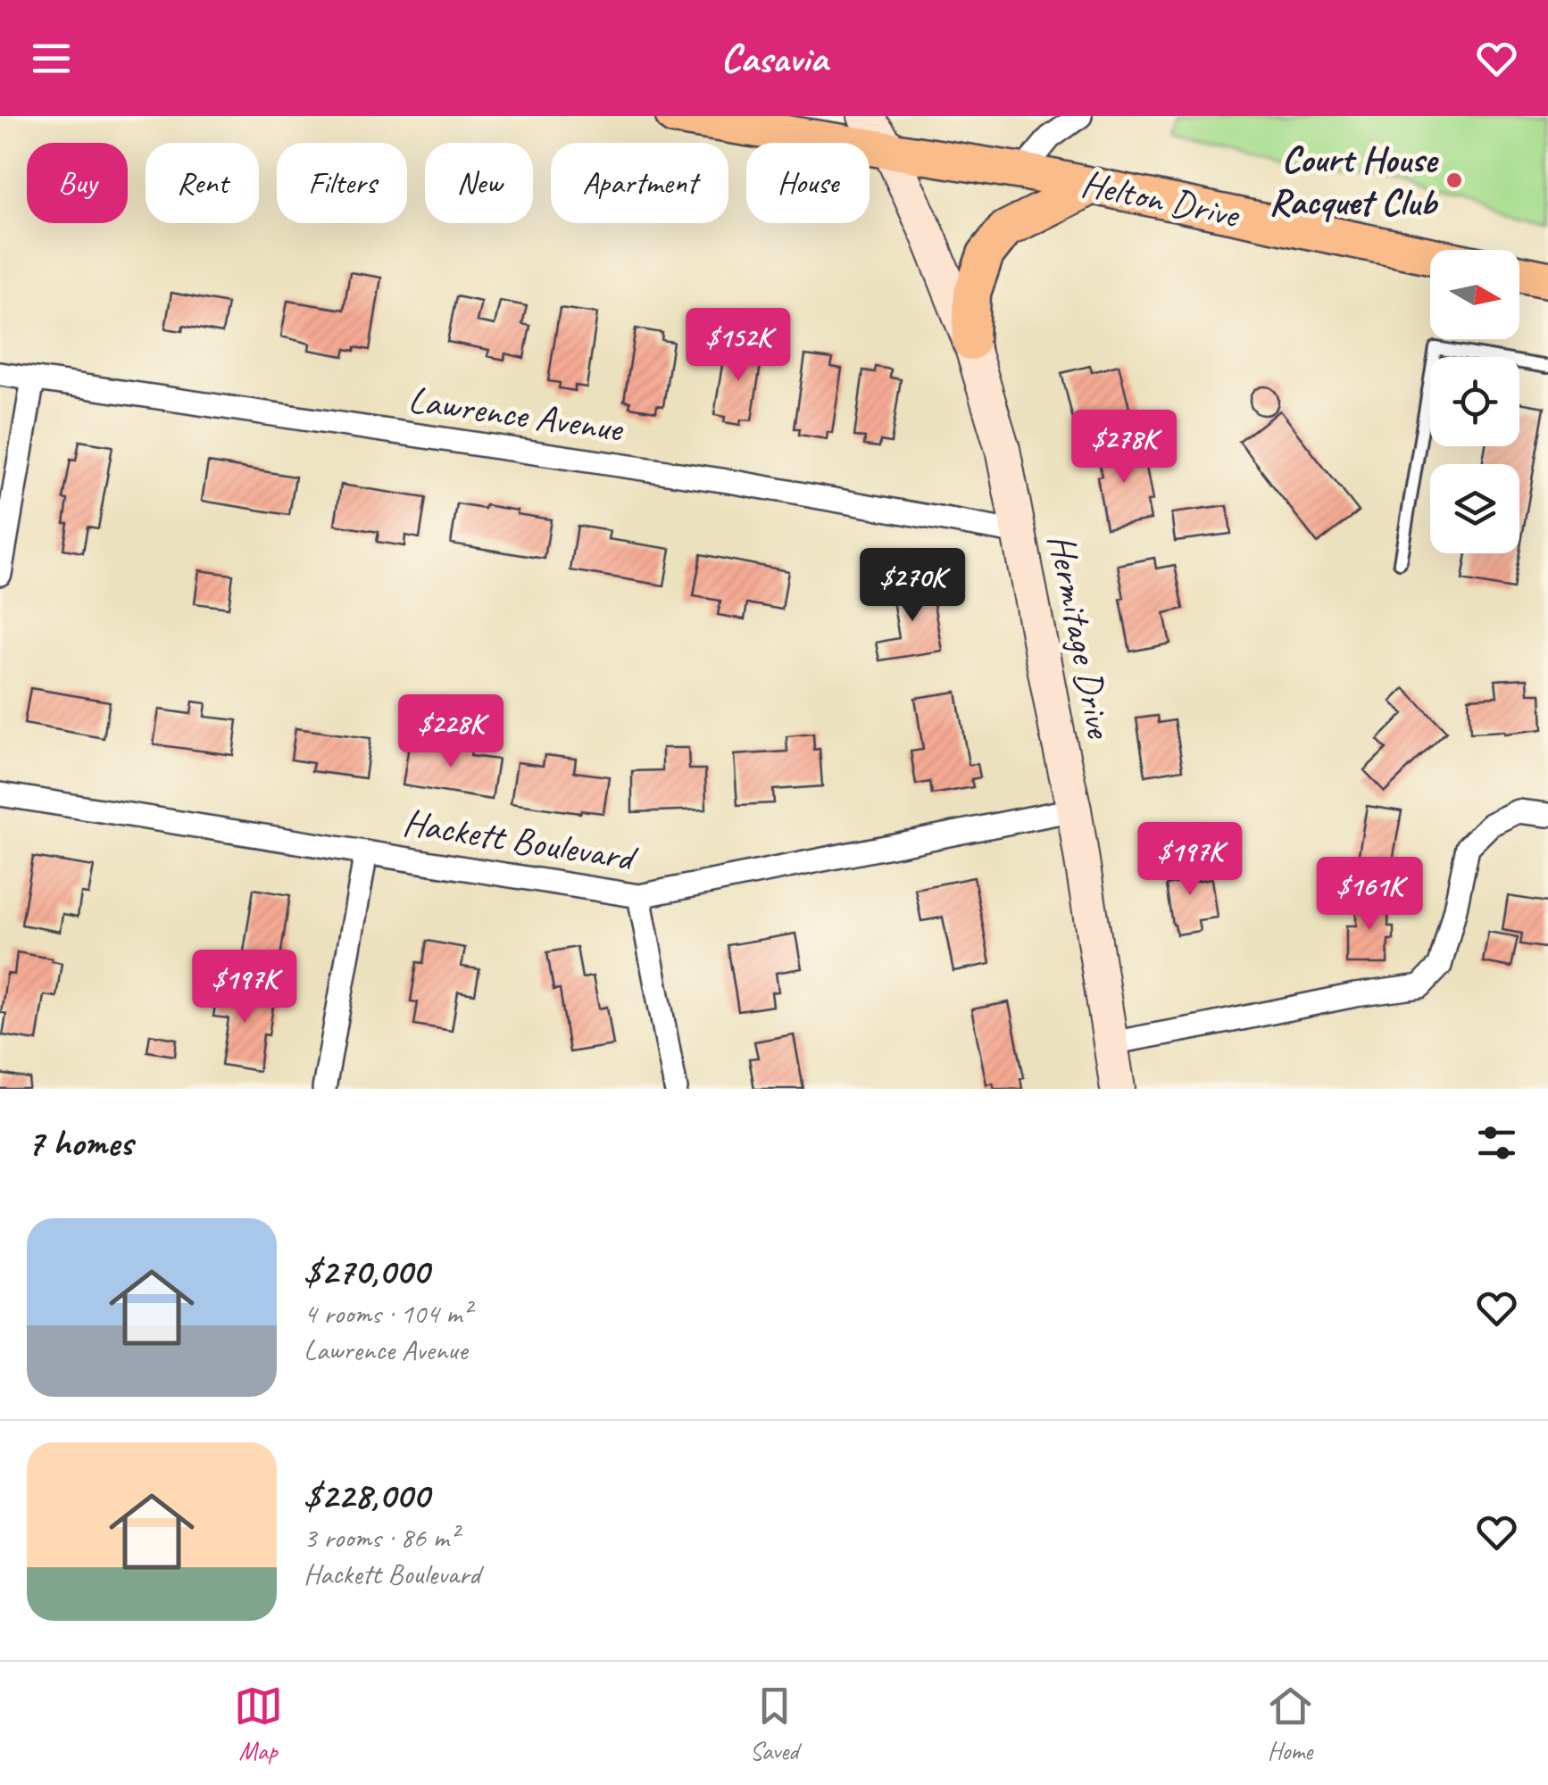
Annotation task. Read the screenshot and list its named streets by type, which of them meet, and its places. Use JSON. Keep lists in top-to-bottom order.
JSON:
{
  "streets": {
    "main road": ["Helton Drive"],
    "street": ["Lawrence Avenue", "Hermitage Drive", "Hackett Boulevard"]
  },
  "crossings": [
    ["Helton Drive", "Hermitage Drive"],
    ["Lawrence Avenue", "Hermitage Drive"],
    ["Hermitage Drive", "Hackett Boulevard"]
  ],
  "places": ["Court House Racquet Club"],
  "north": "right",
  "page": {
    "header": "Casavia",
    "chip": [
      "Buy",
      "Rent",
      "Filters",
      "New",
      "Apartment",
      "House"
    ],
    "price": [
      "$152K",
      "$278K",
      "$270K",
      "$228K",
      "$197K",
      "$161K",
      "$197K"
    ],
    "heading": "7 homes",
    "list": [
      {
        "name": "$270,000",
        "note": "4 rooms · 104 m² · Lawrence Avenue"
      },
      {
        "name": "$228,000",
        "note": "3 rooms · 86 m² · Hackett Boulevard"
      }
    ],
    "tabs": ["Map", "Saved", "Home"]
  }
}
